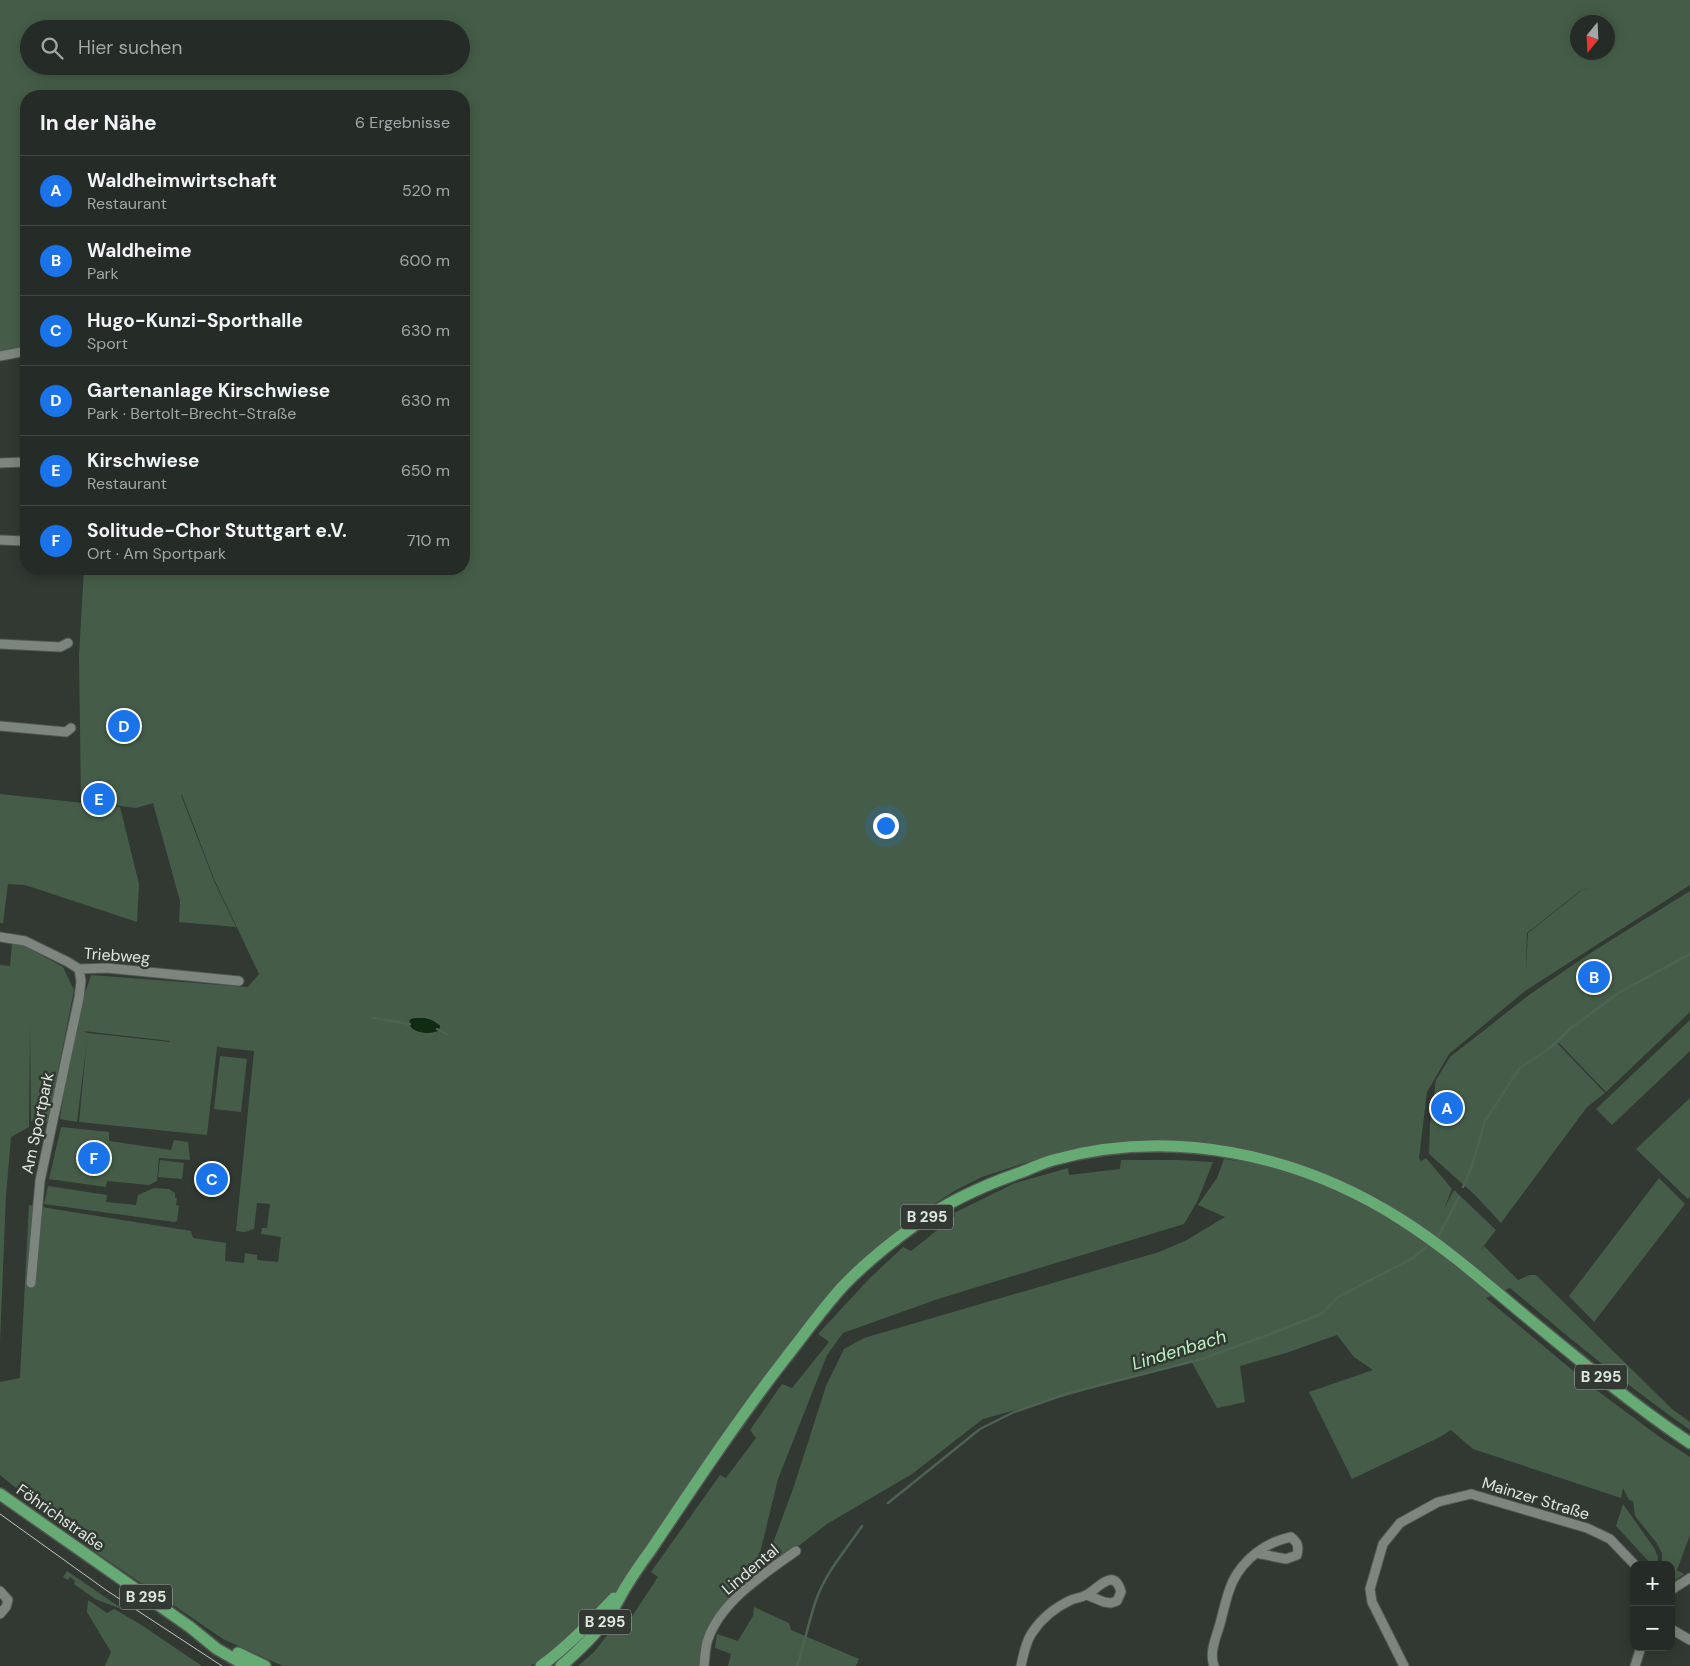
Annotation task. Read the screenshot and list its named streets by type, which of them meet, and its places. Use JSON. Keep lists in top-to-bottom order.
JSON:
{
  "streets": {
    "main road": ["B 295", "Föhrichstraße"],
    "street": [
      "Triebweg",
      "Am Sportpark",
      "Mainzer Straße",
      "Lindental"
    ]
  },
  "crossings": [
    ["Triebweg", "Am Sportpark"],
    ["B 295", "Föhrichstraße"]
  ],
  "water": ["Lindenbach"],
  "north": "bottom",
  "page": {
    "search": "Hier suchen",
    "heading": ["In der Nähe", "6 Ergebnisse"],
    "list": [
      {
        "mark": "A",
        "name": "Waldheimwirtschaft",
        "note": "Restaurant",
        "value": "520 m"
      },
      {
        "mark": "B",
        "name": "Waldheime",
        "note": "Park",
        "value": "600 m"
      },
      {
        "mark": "C",
        "name": "Hugo-Kunzi-Sporthalle",
        "note": "Sport",
        "value": "630 m"
      },
      {
        "mark": "D",
        "name": "Gartenanlage Kirschwiese",
        "note": "Park · Bertolt-Brecht-Straße",
        "value": "630 m"
      },
      {
        "mark": "E",
        "name": "Kirschwiese",
        "note": "Restaurant",
        "value": "650 m"
      },
      {
        "mark": "F",
        "name": "Solitude-Chor Stuttgart e.V.",
        "note": "Ort · Am Sportpark",
        "value": "710 m"
      }
    ],
    "pins": [
      "D",
      "E",
      "B",
      "A",
      "F",
      "C"
    ],
    "map_buttons": ["+", "−"]
  }
}
